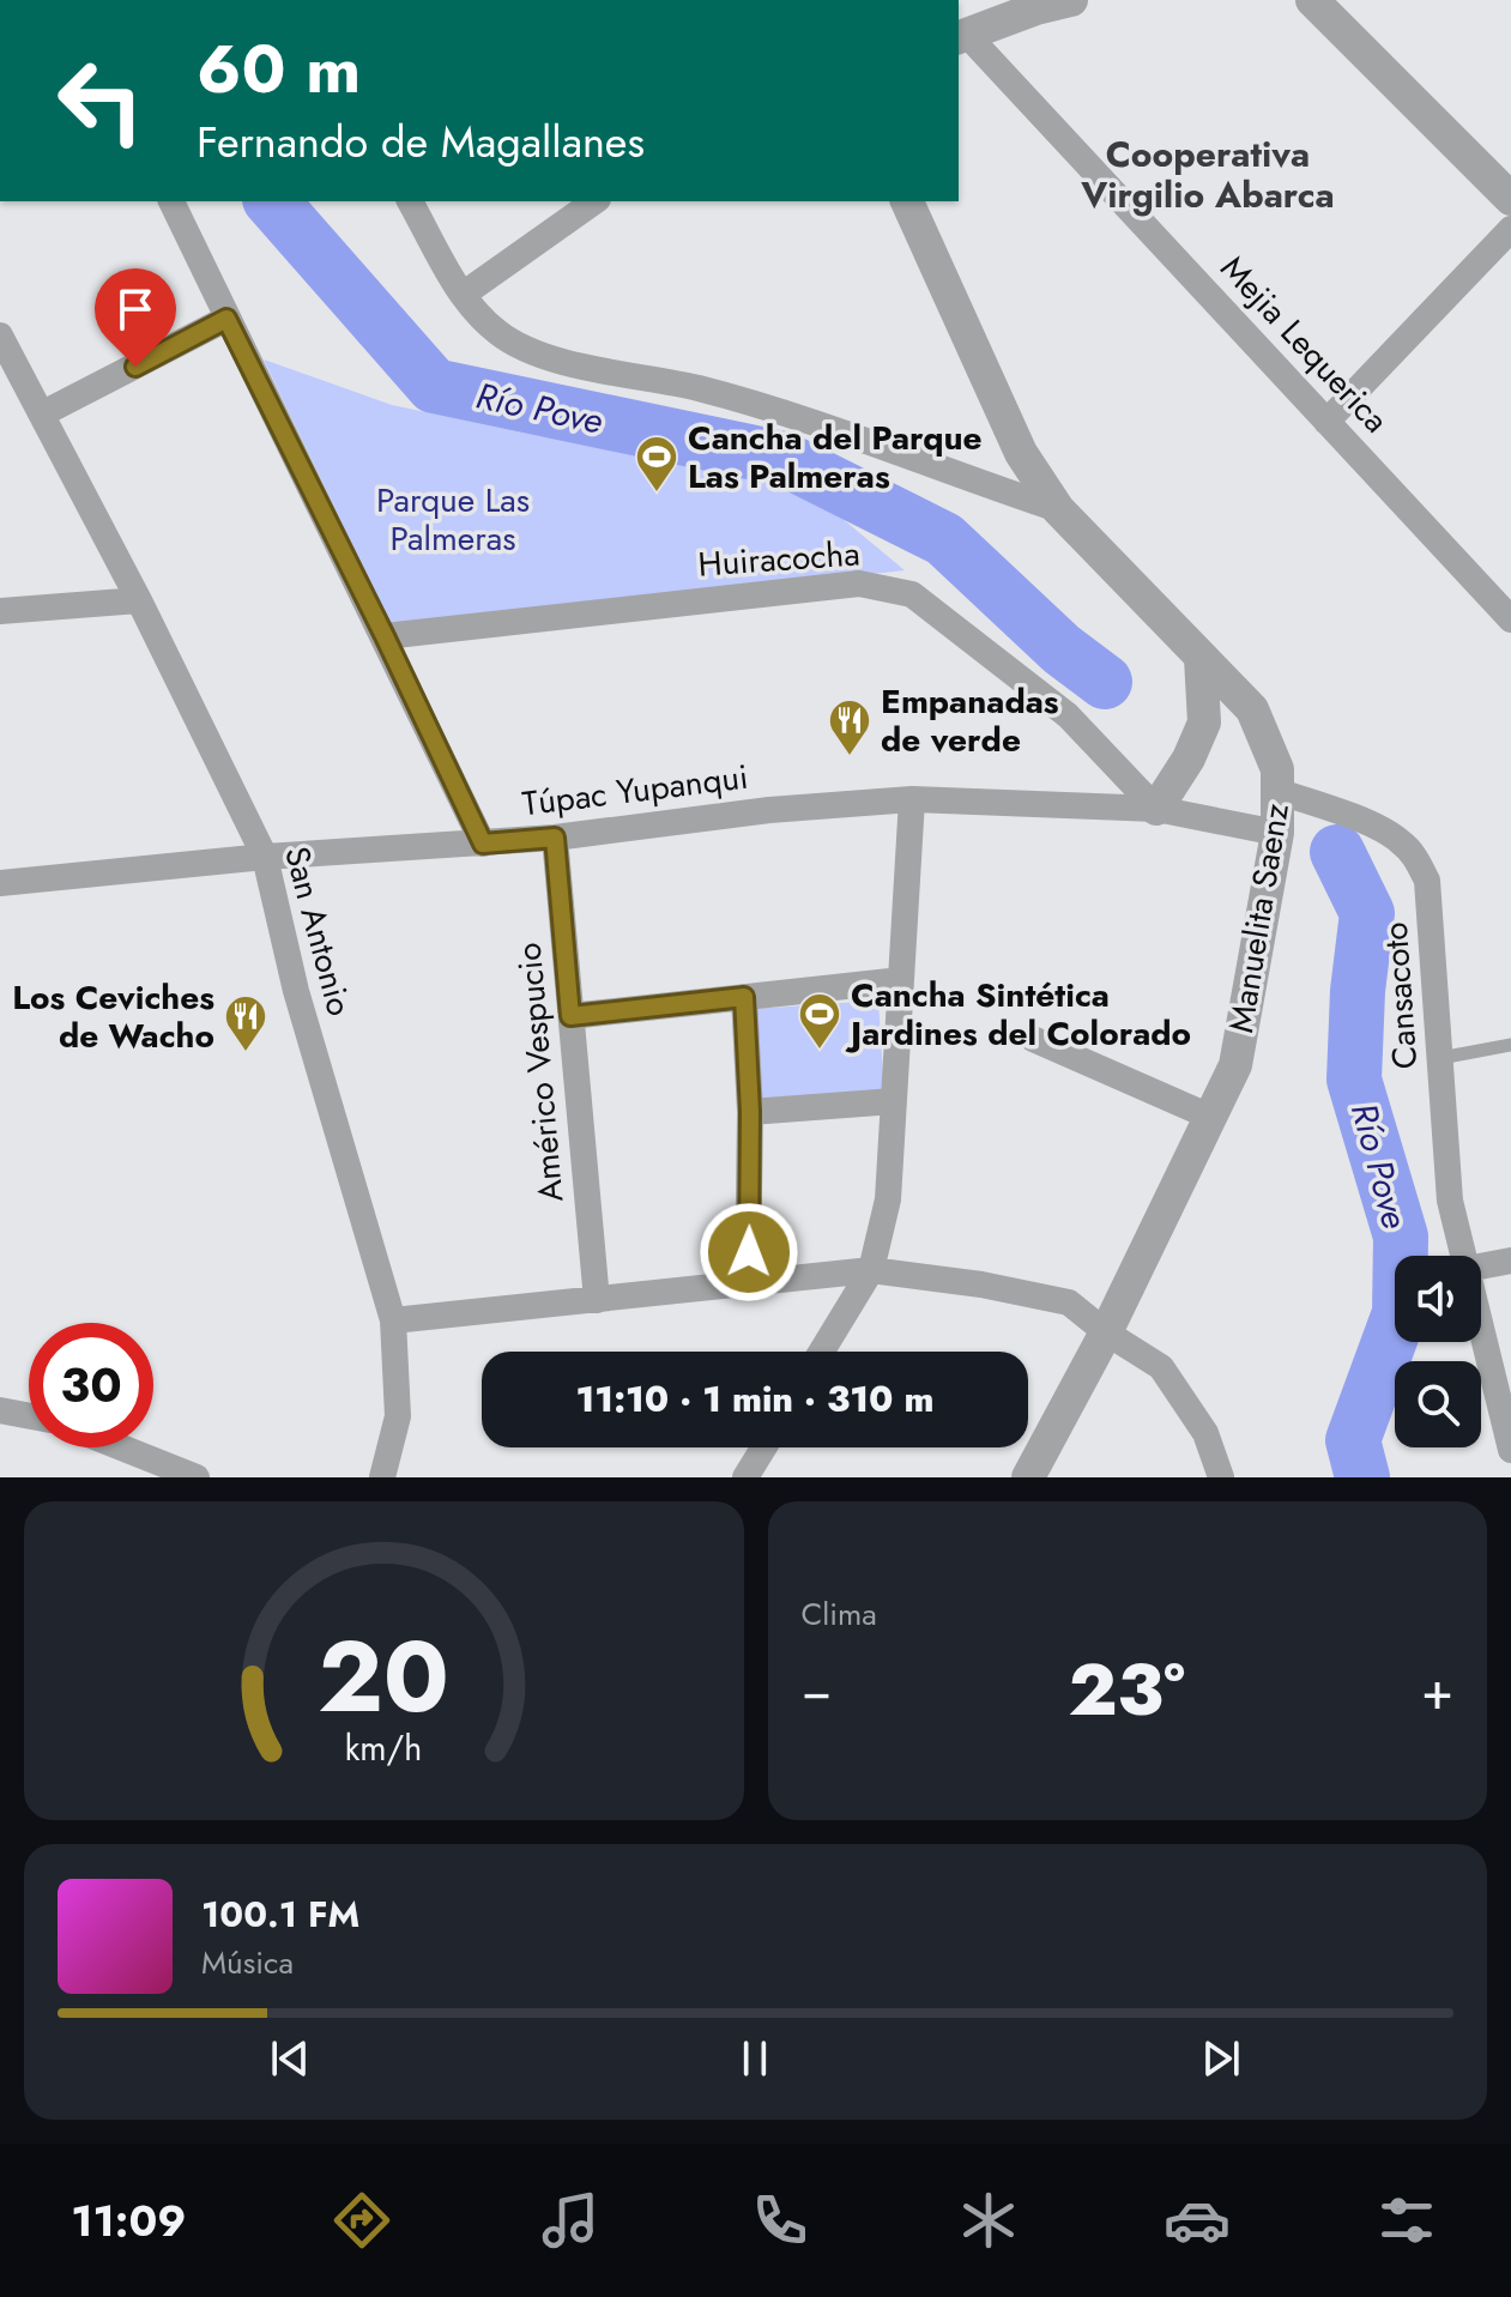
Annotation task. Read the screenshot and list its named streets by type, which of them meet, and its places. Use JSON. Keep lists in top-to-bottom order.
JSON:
{
  "streets": {
    "street": [
      "Mejia Lequerica",
      "Huiracocha",
      "Túpac Yupanqui",
      "Manuelita Saenz",
      "San Antonio",
      "Cansacoto",
      "Américo Vespucio"
    ]
  },
  "crossings": [
    ["Huiracocha", "Túpac Yupanqui"],
    ["Túpac Yupanqui", "Manuelita Saenz"],
    ["Túpac Yupanqui", "San Antonio"],
    ["Túpac Yupanqui", "Américo Vespucio"],
    ["Manuelita Saenz", "Cansacoto"]
  ],
  "districts": ["Cooperativa Virgilio Abarca"],
  "water": ["Río Pove"],
  "parks": ["Parque Las Palmeras"],
  "places": {
    "sports": ["Cancha del Parque Las Palmeras", "Cancha Sintética Jardines del Colorado"],
    "restaurant": ["Empanadas de verde", "Los Ceviches de Wacho"]
  },
  "page": {
    "turn": ["60 m", "Fernando de Magallanes"],
    "limit": "30",
    "trip": "11:10 · 1 min · 310 m",
    "tile": "Clima",
    "heat": ["−", "23°", "+"],
    "song": ["100.1 FM", "Música"],
    "tabs": "11:09",
    "gauge": ["20", "km/h"]
  }
}
